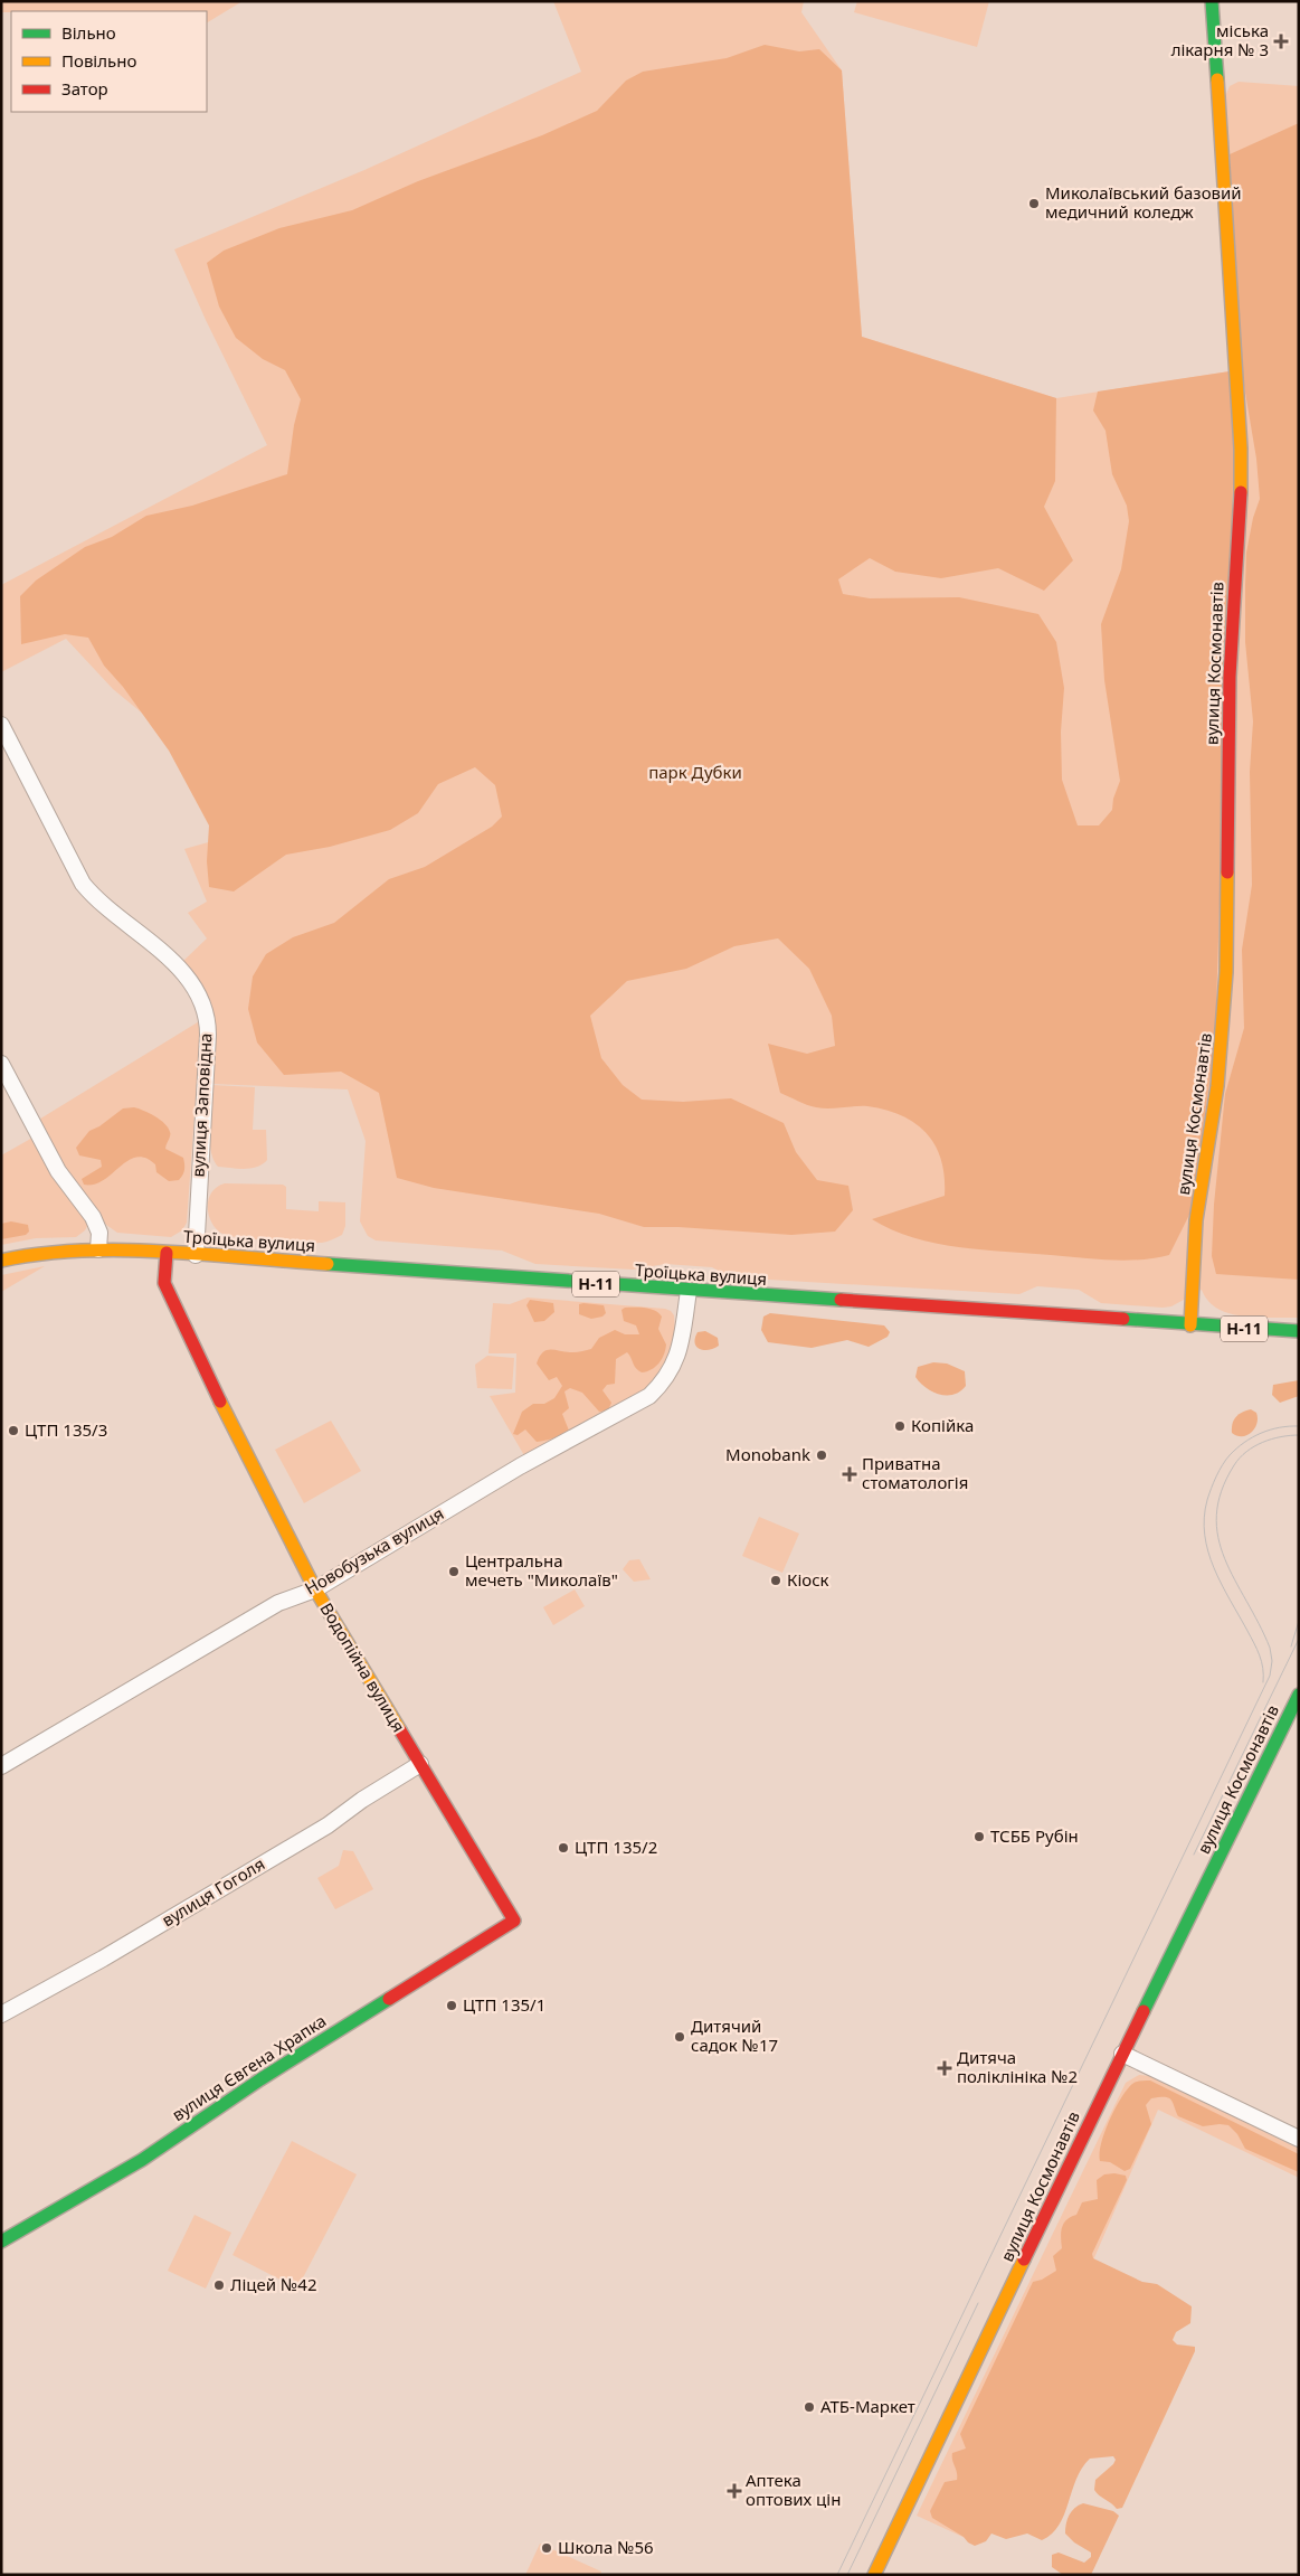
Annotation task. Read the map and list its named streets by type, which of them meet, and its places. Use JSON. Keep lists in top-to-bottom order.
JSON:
{
  "streets": {
    "street": [
      "вулиця Космонавтів",
      "вулиця Заповідна",
      "Троїцька вулиця",
      "Н-11",
      "Новобузька вулиця",
      "Водопійна вулиця",
      "вулиця Гоголя",
      "вулиця Євгена Храпка"
    ]
  },
  "crossings": [
    ["вулиця Космонавтів", "Троїцька вулиця"],
    ["вулиця Заповідна", "Троїцька вулиця"],
    ["Троїцька вулиця", "Новобузька вулиця"],
    ["Троїцька вулиця", "Водопійна вулиця"],
    ["Новобузька вулиця", "Водопійна вулиця"],
    ["Водопійна вулиця", "вулиця Гоголя"],
    ["Водопійна вулиця", "вулиця Євгена Храпка"]
  ],
  "parks": ["парк Дубки"],
  "places": {
    "health": [
      "міська лікарня № 3",
      "Приватна стоматологія",
      "Дитяча поліклініка №2",
      "Аптека оптових цін"
    ],
    "other": [
      "Миколаївський базовий медичний коледж",
      "Копійка",
      "ЦТП 135/3",
      "Monobank",
      "Центральна мечеть \"Миколаїв\"",
      "Кіоск",
      "ТСББ Рубін",
      "ЦТП 135/2",
      "ЦТП 135/1",
      "Дитячий садок №17",
      "Ліцей №42",
      "АТБ-Маркет",
      "Школа №56"
    ]
  },
  "legend": ["Вільно", "Повільно", "Затор"]
}
